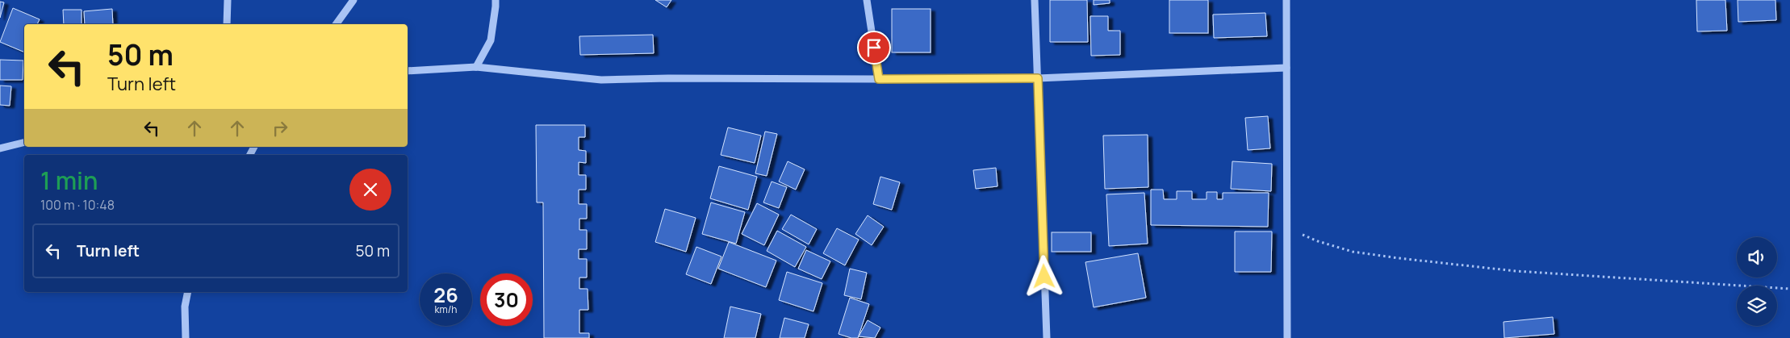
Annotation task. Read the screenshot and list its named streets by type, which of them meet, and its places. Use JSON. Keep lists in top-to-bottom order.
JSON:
{
  "page": {
    "turn": ["50 m", "Turn left"],
    "heading": ["1 min", "100 m · 10:48"],
    "list": [
      {
        "name": "Turn left",
        "value": "50 m"
      }
    ],
    "speed": "26 km/h",
    "limit": "30"
  }
}
